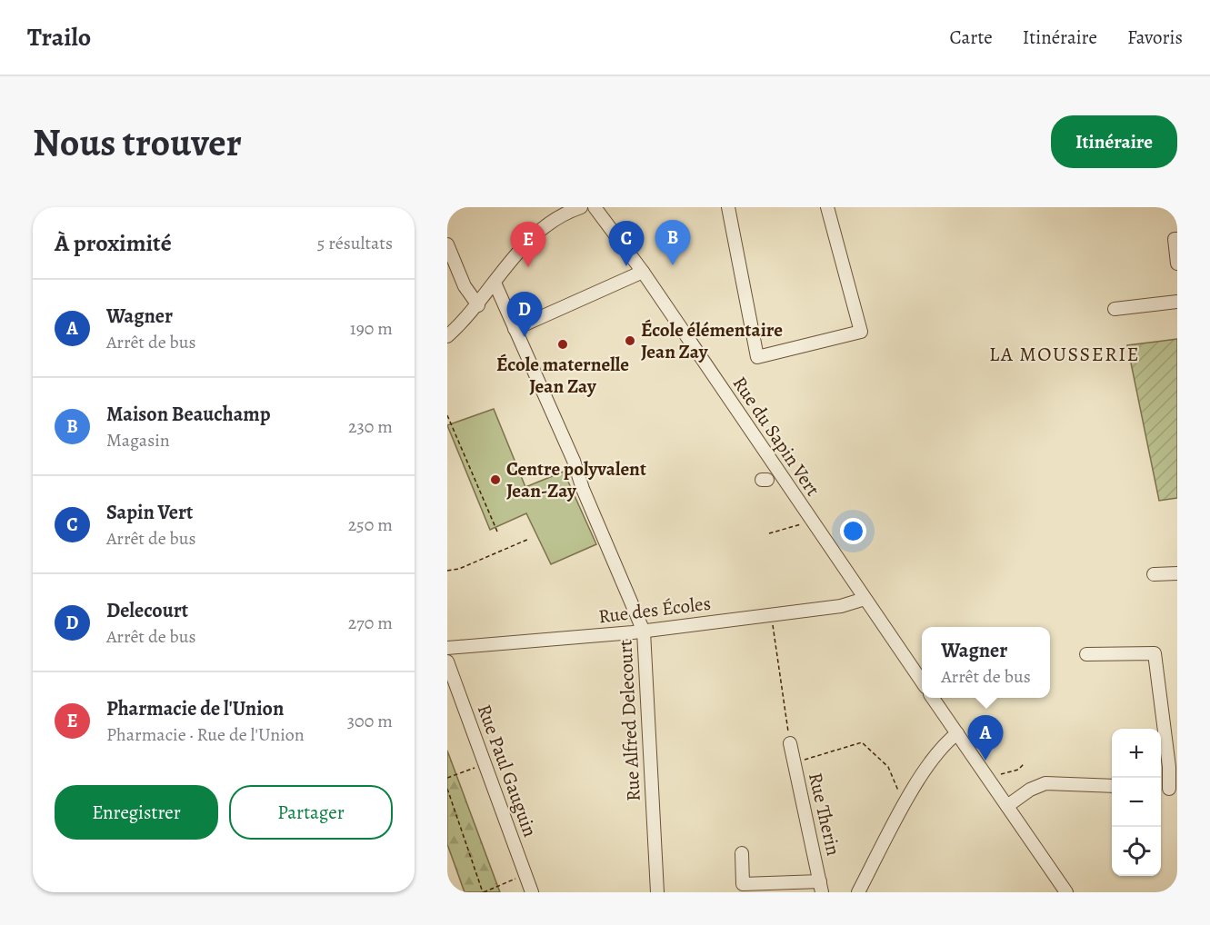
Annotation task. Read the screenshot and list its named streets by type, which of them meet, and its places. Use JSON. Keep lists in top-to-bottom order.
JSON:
{
  "streets": {
    "street": [
      "Rue du Sapin Vert",
      "Rue des Écoles",
      "Rue Alfred Delecourt",
      "Rue Paul Gauguin",
      "Rue Therin"
    ]
  },
  "crossings": [
    ["Rue du Sapin Vert", "Rue des Écoles"],
    ["Rue des Écoles", "Rue Alfred Delecourt"]
  ],
  "districts": ["LA MOUSSERIE"],
  "places": ["École élémentaire Jean Zay", "École maternelle Jean Zay", "Centre polyvalent Jean-Zay"],
  "page": {
    "header": "Trailo",
    "nav": ["Carte", "Itinéraire", "Favoris"],
    "buttons": [
      "Itinéraire",
      ["Enregistrer", "Partager"]
    ],
    "title": "Nous trouver",
    "heading": ["À proximité", "5 résultats"],
    "pins": [
      "B",
      "C",
      "E",
      "D",
      "A"
    ],
    "list": [
      {
        "mark": "A",
        "name": "Wagner",
        "note": "Arrêt de bus",
        "value": "190 m"
      },
      {
        "mark": "B",
        "name": "Maison Beauchamp",
        "note": "Magasin",
        "value": "230 m"
      },
      {
        "mark": "C",
        "name": "Sapin Vert",
        "note": "Arrêt de bus",
        "value": "250 m"
      },
      {
        "mark": "D",
        "name": "Delecourt",
        "note": "Arrêt de bus",
        "value": "270 m"
      },
      {
        "mark": "E",
        "name": "Pharmacie de l'Union",
        "note": "Pharmacie · Rue de l'Union",
        "value": "300 m"
      }
    ],
    "popup": ["Wagner", "Arrêt de bus"],
    "map_buttons": ["+", "−"]
  }
}
